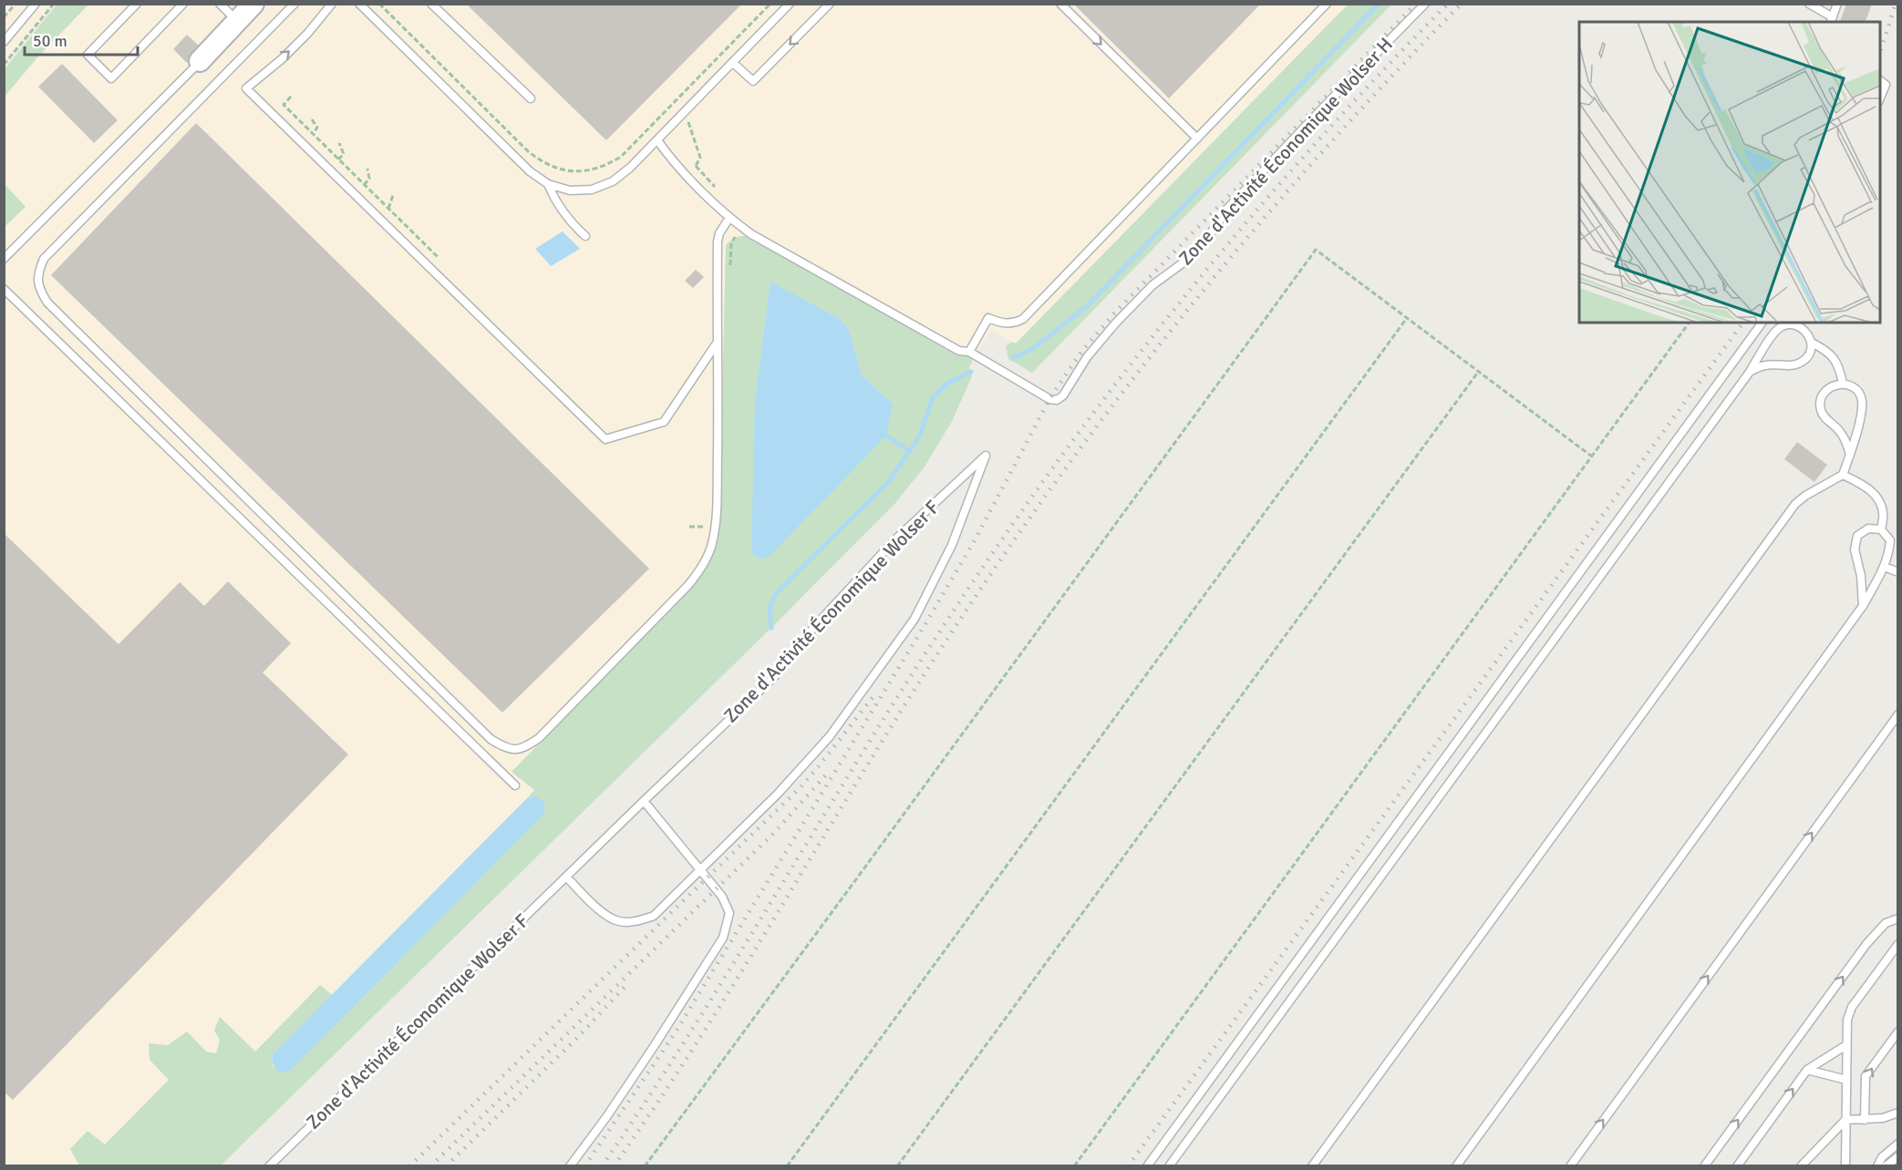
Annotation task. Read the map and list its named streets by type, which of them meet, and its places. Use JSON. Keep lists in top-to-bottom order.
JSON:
{
  "streets": {
    "lane": ["Zone d'Activité Économique Wolser H", "Zone d'Activité Économique Wolser F"]
  },
  "scale_bar": "50 m"
}
